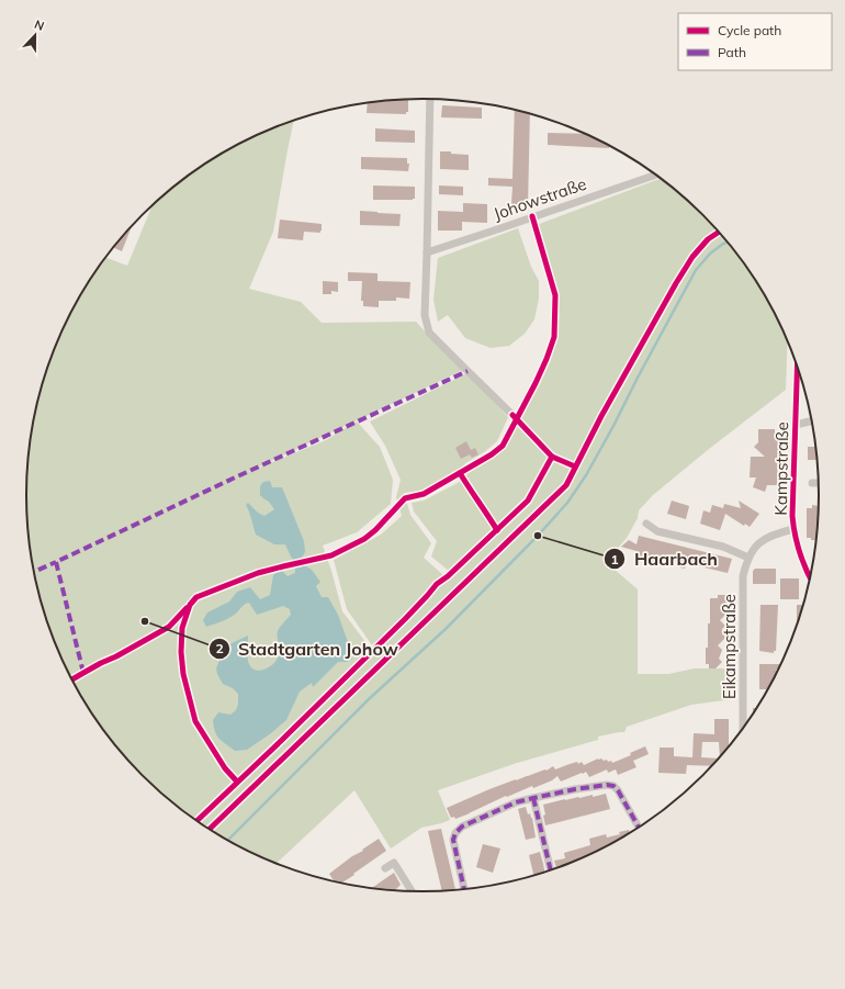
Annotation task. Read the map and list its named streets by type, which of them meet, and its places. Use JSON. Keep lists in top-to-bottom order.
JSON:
{
  "streets": {
    "street": ["Johowstraße", "Kampstraße", "Eikampstraße"]
  },
  "crossings": [
    ["Kampstraße", "Eikampstraße"]
  ],
  "places": ["Haarbach", "Stadtgarten Johow"],
  "legend": ["Cycle path", "Path"],
  "north": "top"
}
